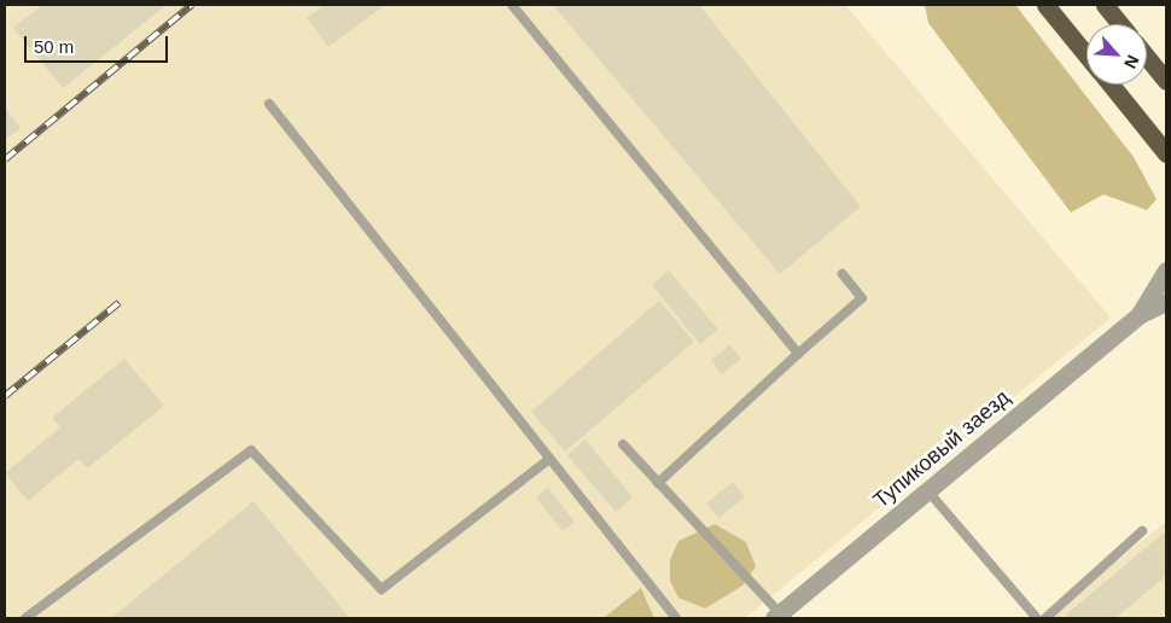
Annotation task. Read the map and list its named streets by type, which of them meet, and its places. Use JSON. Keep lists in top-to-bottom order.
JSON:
{
  "streets": {
    "street": ["Тупиковый заезд"]
  },
  "scale_bar": "50 m",
  "north": "bottom right"
}
